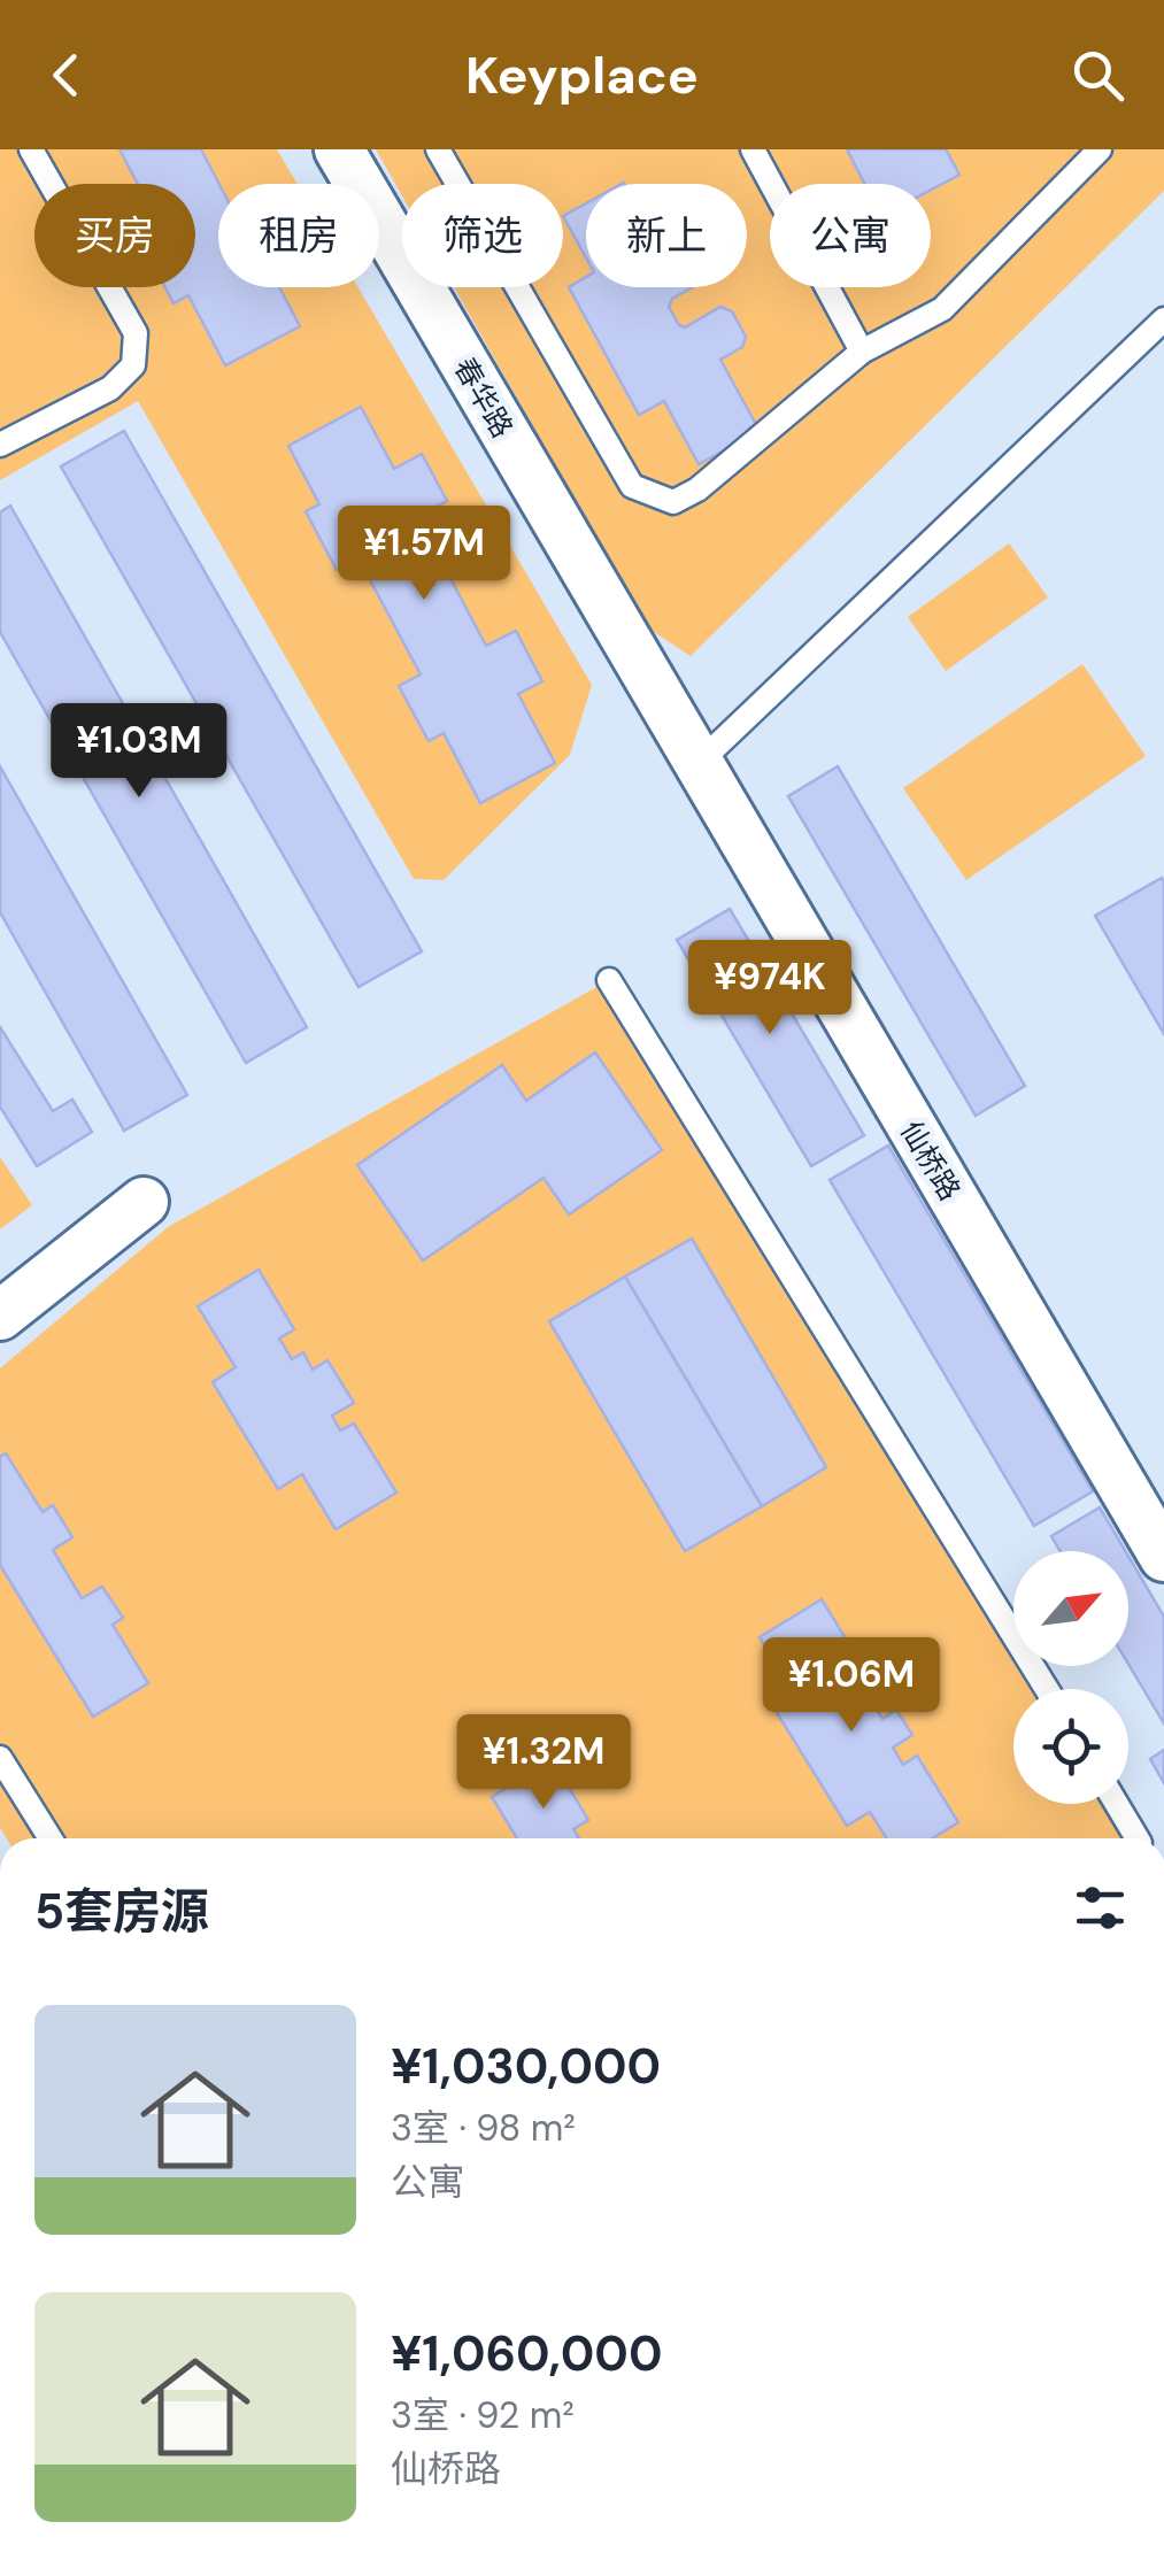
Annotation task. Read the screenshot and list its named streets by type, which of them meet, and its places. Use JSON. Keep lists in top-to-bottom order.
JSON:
{
  "streets": {
    "street": ["春华路", "仙桥路"]
  },
  "crossings": [
    ["春华路", "仙桥路"]
  ],
  "north": "top right",
  "page": {
    "header": "Keyplace",
    "chip": [
      "买房",
      "租房",
      "筛选",
      "新上",
      "公寓"
    ],
    "price": [
      "¥1.57M",
      "¥1.03M",
      "¥974K",
      "¥1.06M",
      "¥1.32M"
    ],
    "heading": "5套房源",
    "list": [
      {
        "name": "¥1,030,000",
        "note": "3室 · 98 m² · 公寓"
      },
      {
        "name": "¥1,060,000",
        "note": "3室 · 92 m² · 仙桥路"
      }
    ]
  }
}
